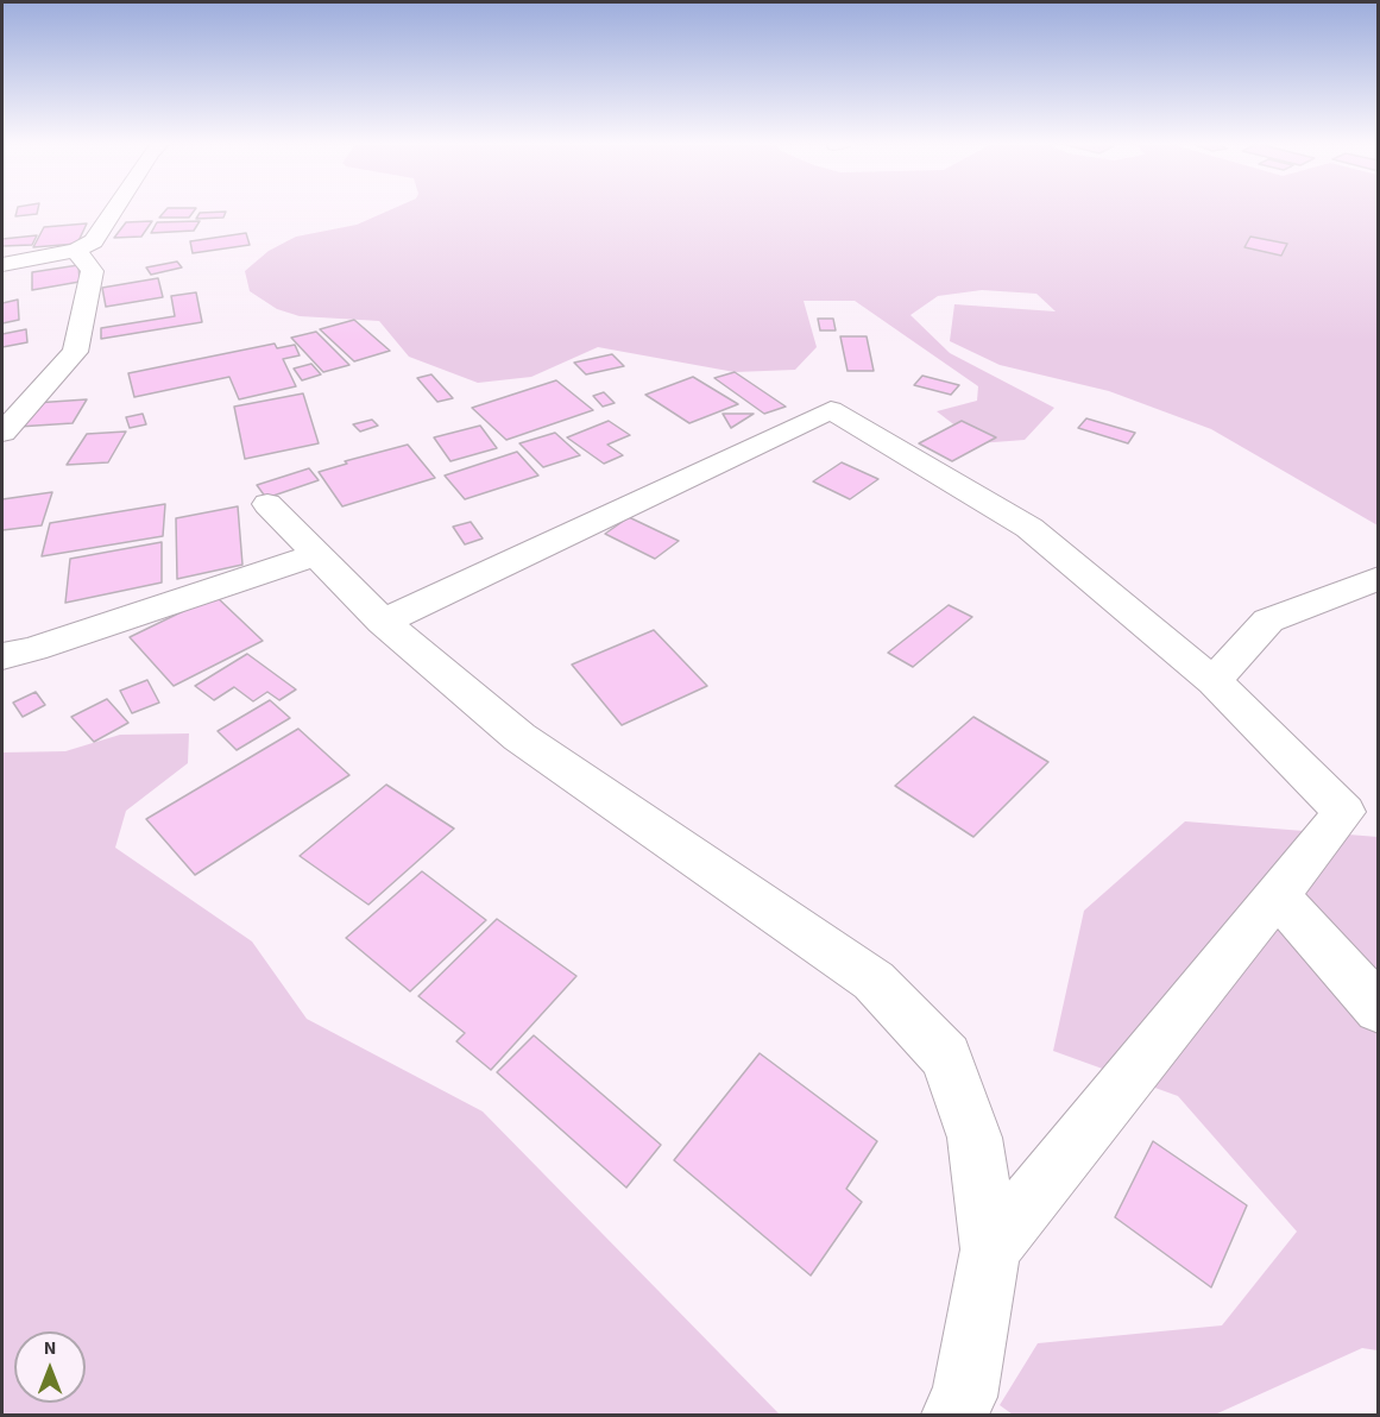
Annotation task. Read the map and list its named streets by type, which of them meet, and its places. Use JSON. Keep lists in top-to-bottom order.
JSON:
{
  "north": "top"
}
